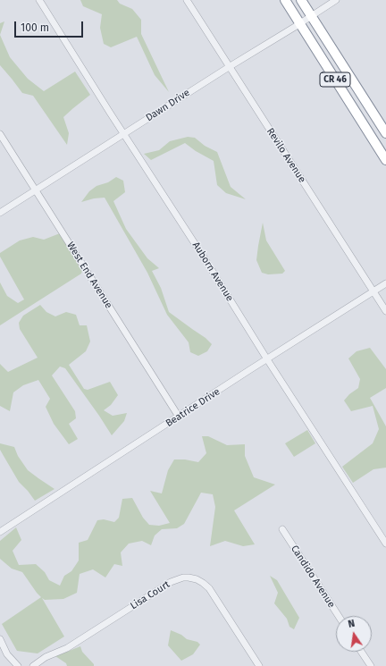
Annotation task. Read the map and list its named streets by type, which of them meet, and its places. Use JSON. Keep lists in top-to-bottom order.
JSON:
{
  "streets": {
    "highway": ["CR 46"],
    "street": [
      "Dawn Drive",
      "Revilo Avenue",
      "Auborn Avenue",
      "West End Avenue",
      "Beatrice Drive",
      "Candido Avenue",
      "Lisa Court"
    ]
  },
  "crossings": [
    ["CR 46", "Dawn Drive"],
    ["Dawn Drive", "Revilo Avenue"],
    ["Dawn Drive", "Auborn Avenue"],
    ["Dawn Drive", "West End Avenue"],
    ["Revilo Avenue", "Beatrice Drive"],
    ["Auborn Avenue", "Beatrice Drive"],
    ["West End Avenue", "Beatrice Drive"]
  ],
  "scale_bar": "100 m",
  "north": "top"
}
